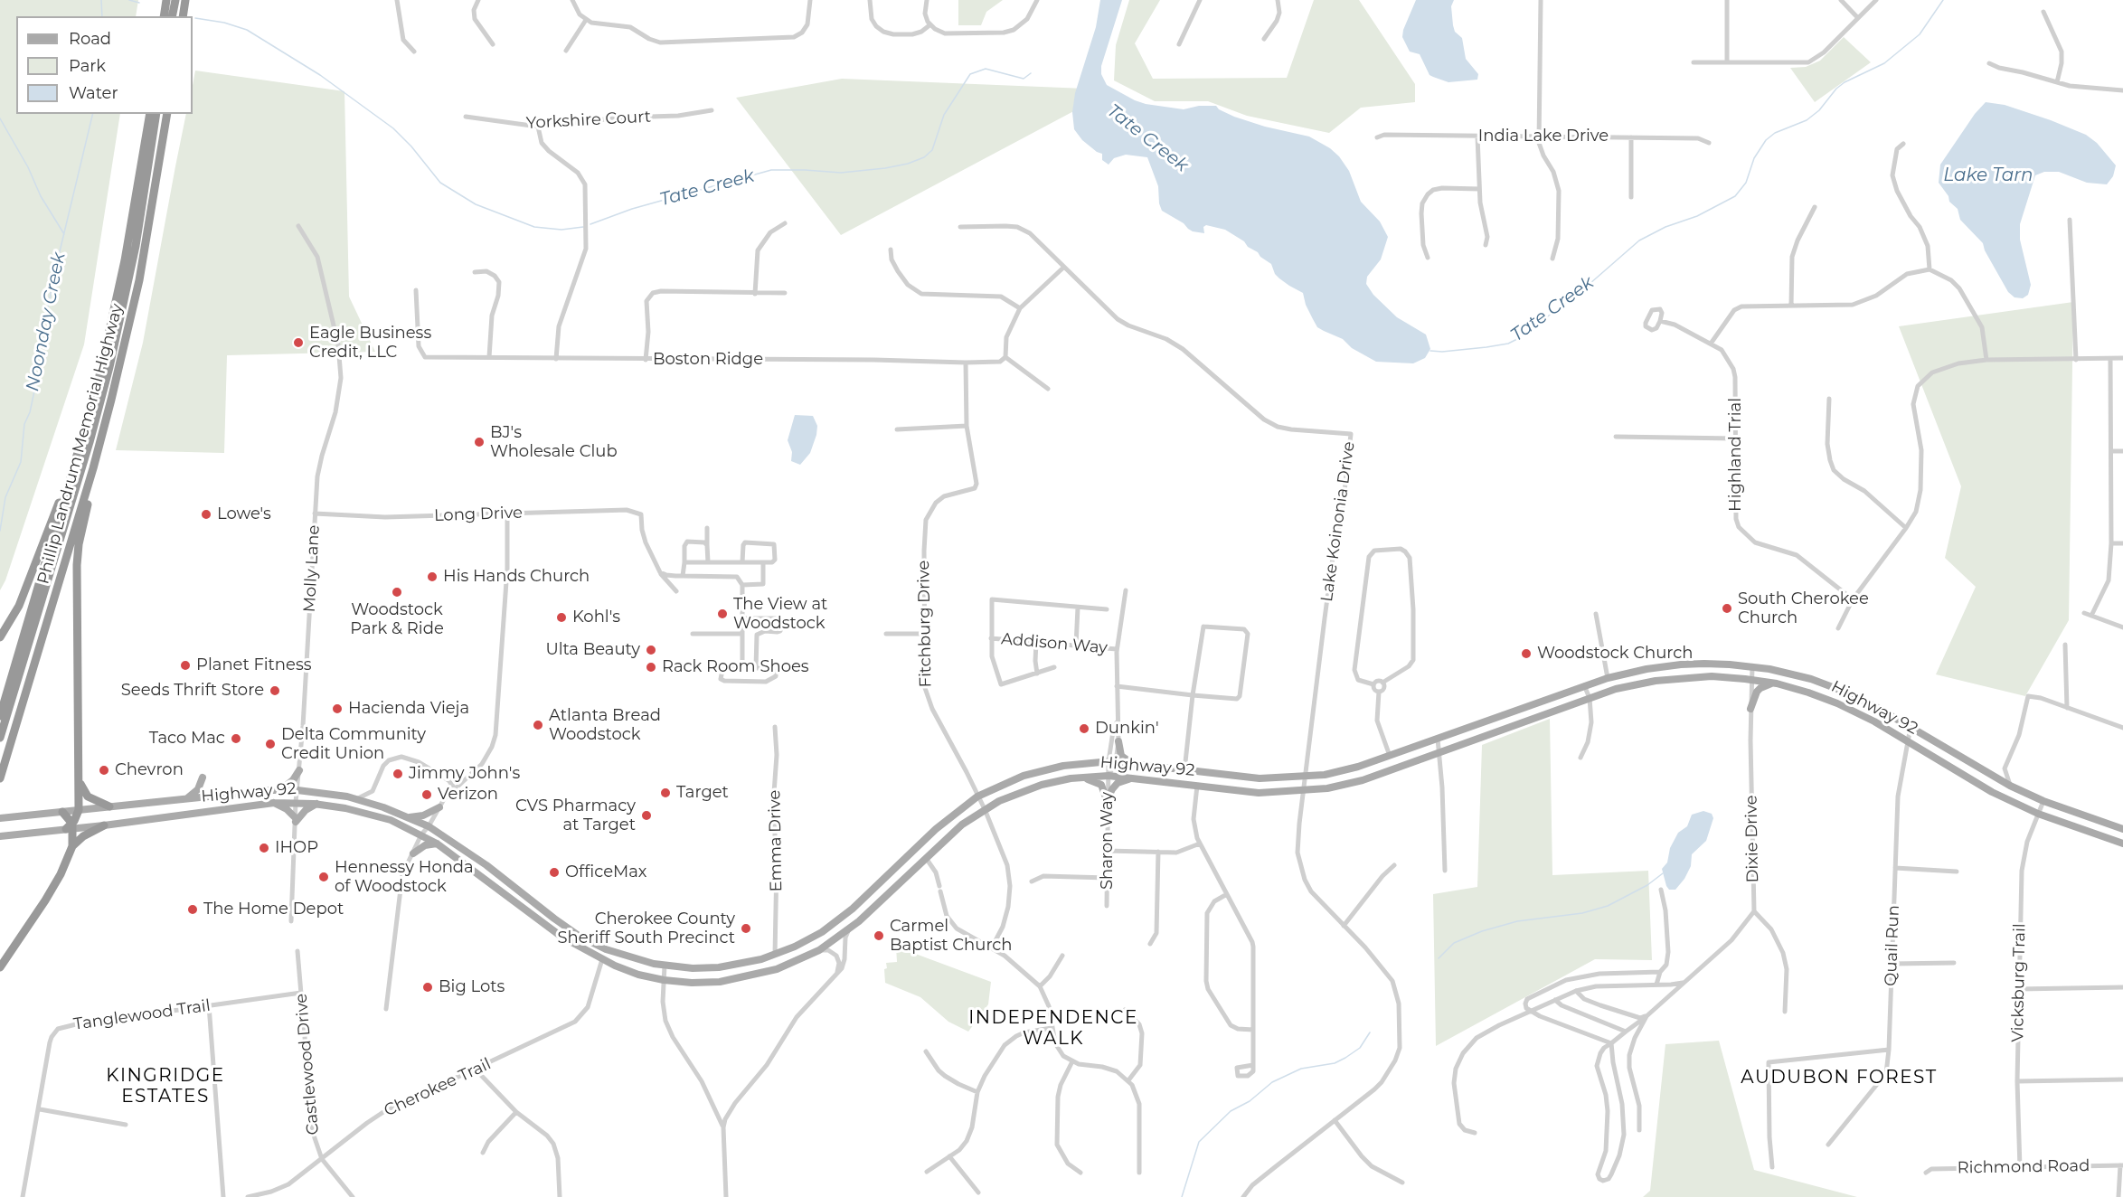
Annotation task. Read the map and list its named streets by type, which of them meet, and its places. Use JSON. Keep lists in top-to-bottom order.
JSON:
{
  "streets": {
    "highway": ["Phillip Landrum Memorial Highway"],
    "main road": ["Highway 92"],
    "street": [
      "Yorkshire Court",
      "India Lake Drive",
      "Boston Ridge",
      "Highland Trial",
      "Long Drive",
      "Lake Koinonia Drive",
      "Molly Lane",
      "Fitchburg Drive",
      "Addison Way",
      "Dixie Drive",
      "Emma Drive",
      "Sharon Way",
      "Quail Run",
      "Vicksburg Trail",
      "Tanglewood Trail",
      "Castlewood Drive",
      "Cherokee Trail",
      "Richmond Road"
    ]
  },
  "crossings": [
    ["Long Drive", "Molly Lane"],
    ["Lake Koinonia Drive", "Highway 92"],
    ["Molly Lane", "Highway 92"],
    ["Fitchburg Drive", "Highway 92"],
    ["Highway 92", "Dixie Drive"],
    ["Highway 92", "Emma Drive"],
    ["Highway 92", "Sharon Way"],
    ["Highway 92", "Quail Run"],
    ["Highway 92", "Vicksburg Trail"],
    ["Highway 92", "Cherokee Trail"],
    ["Vicksburg Trail", "Richmond Road"],
    ["Tanglewood Trail", "Castlewood Drive"],
    ["Castlewood Drive", "Cherokee Trail"]
  ],
  "districts": ["INDEPENDENCE WALK", "KINGRIDGE ESTATES", "AUDUBON FOREST"],
  "water": ["Tate Creek", "Lake Tarn", "Noonday Creek"],
  "places": [
    "Eagle Business Credit, LLC",
    "BJ's Wholesale Club",
    "Lowe's",
    "His Hands Church",
    "Woodstock Park & Ride",
    "South Cherokee Church",
    "The View at Woodstock",
    "Kohl's",
    "Ulta Beauty",
    "Woodstock Church",
    "Planet Fitness",
    "Rack Room Shoes",
    "Seeds Thrift Store",
    "Hacienda Vieja",
    "Atlanta Bread Woodstock",
    "Dunkin'",
    "Taco Mac",
    "Delta Community Credit Union",
    "Chevron",
    "Jimmy John's",
    "Target",
    "Verizon",
    "CVS Pharmacy at Target",
    "IHOP",
    "OfficeMax",
    "Hennessy Honda of Woodstock",
    "The Home Depot",
    "Cherokee County Sheriff South Precinct",
    "Carmel Baptist Church",
    "Big Lots"
  ],
  "legend": ["Road", "Park", "Water"]
}
